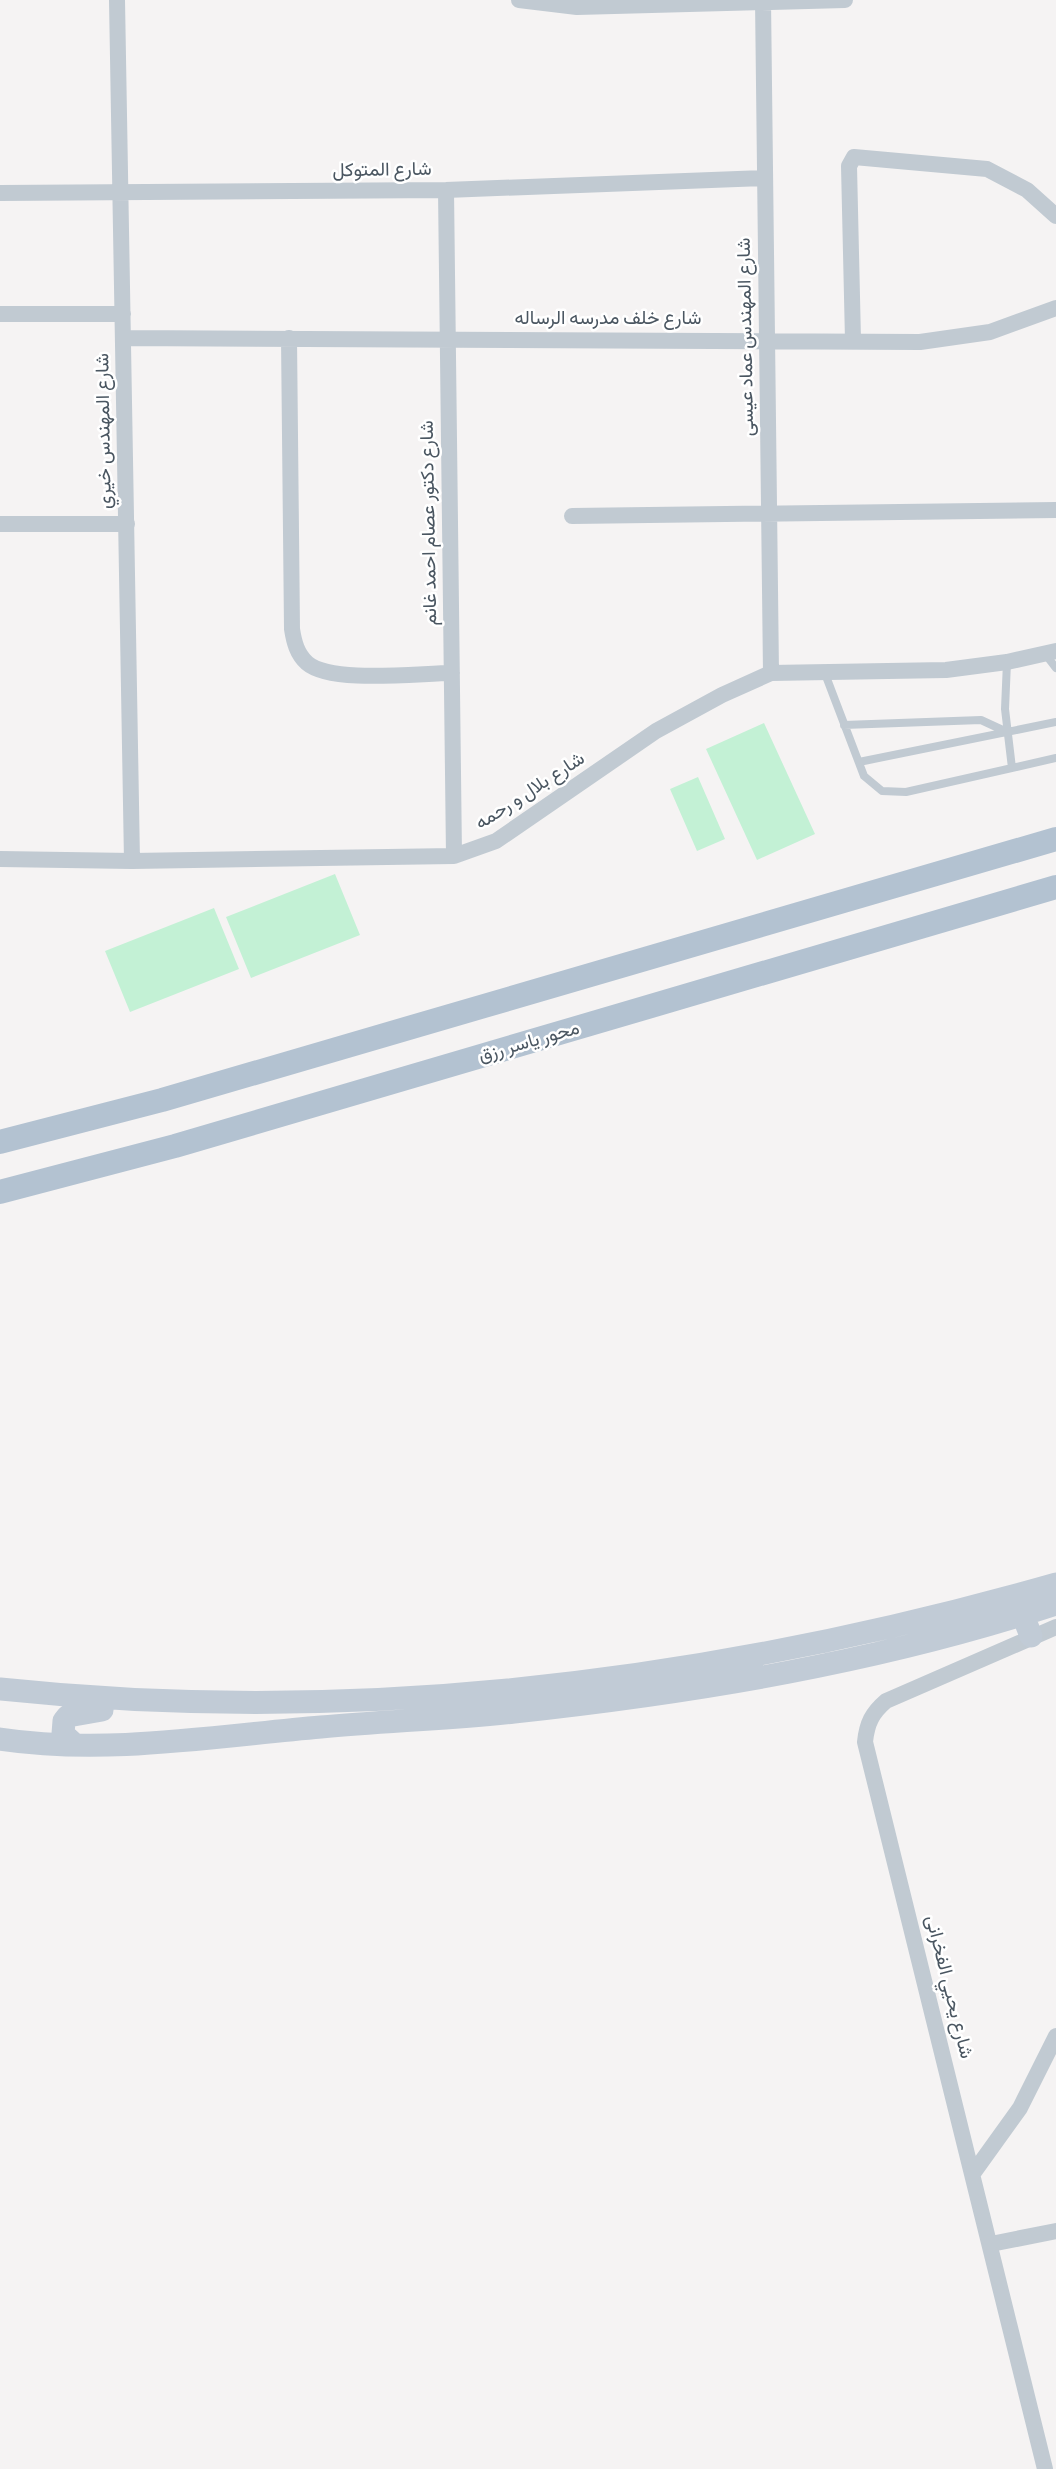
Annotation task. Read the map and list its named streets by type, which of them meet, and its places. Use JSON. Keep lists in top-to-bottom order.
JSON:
{
  "streets": {
    "main road": ["محور ياسر رزق"],
    "street": [
      "شارع المتوكل",
      "شارع خلف مدرسه الرساله",
      "شارع المهندس عماد عيسى",
      "شارع المهندس خيري",
      "شارع دكتور عصام احمد غانم",
      "شارع بلال و رحمه",
      "شارع يحيي الفخرانى"
    ]
  },
  "crossings": [
    ["شارع المتوكل", "شارع المهندس عماد عيسى"],
    ["شارع المتوكل", "شارع المهندس خيري"],
    ["شارع المتوكل", "شارع دكتور عصام احمد غانم"],
    ["شارع خلف مدرسه الرساله", "شارع المهندس عماد عيسى"],
    ["شارع خلف مدرسه الرساله", "شارع المهندس خيري"],
    ["شارع خلف مدرسه الرساله", "شارع دكتور عصام احمد غانم"],
    ["شارع المهندس عماد عيسى", "شارع بلال و رحمه"],
    ["شارع المهندس خيري", "شارع بلال و رحمه"],
    ["شارع دكتور عصام احمد غانم", "شارع بلال و رحمه"]
  ]
}
